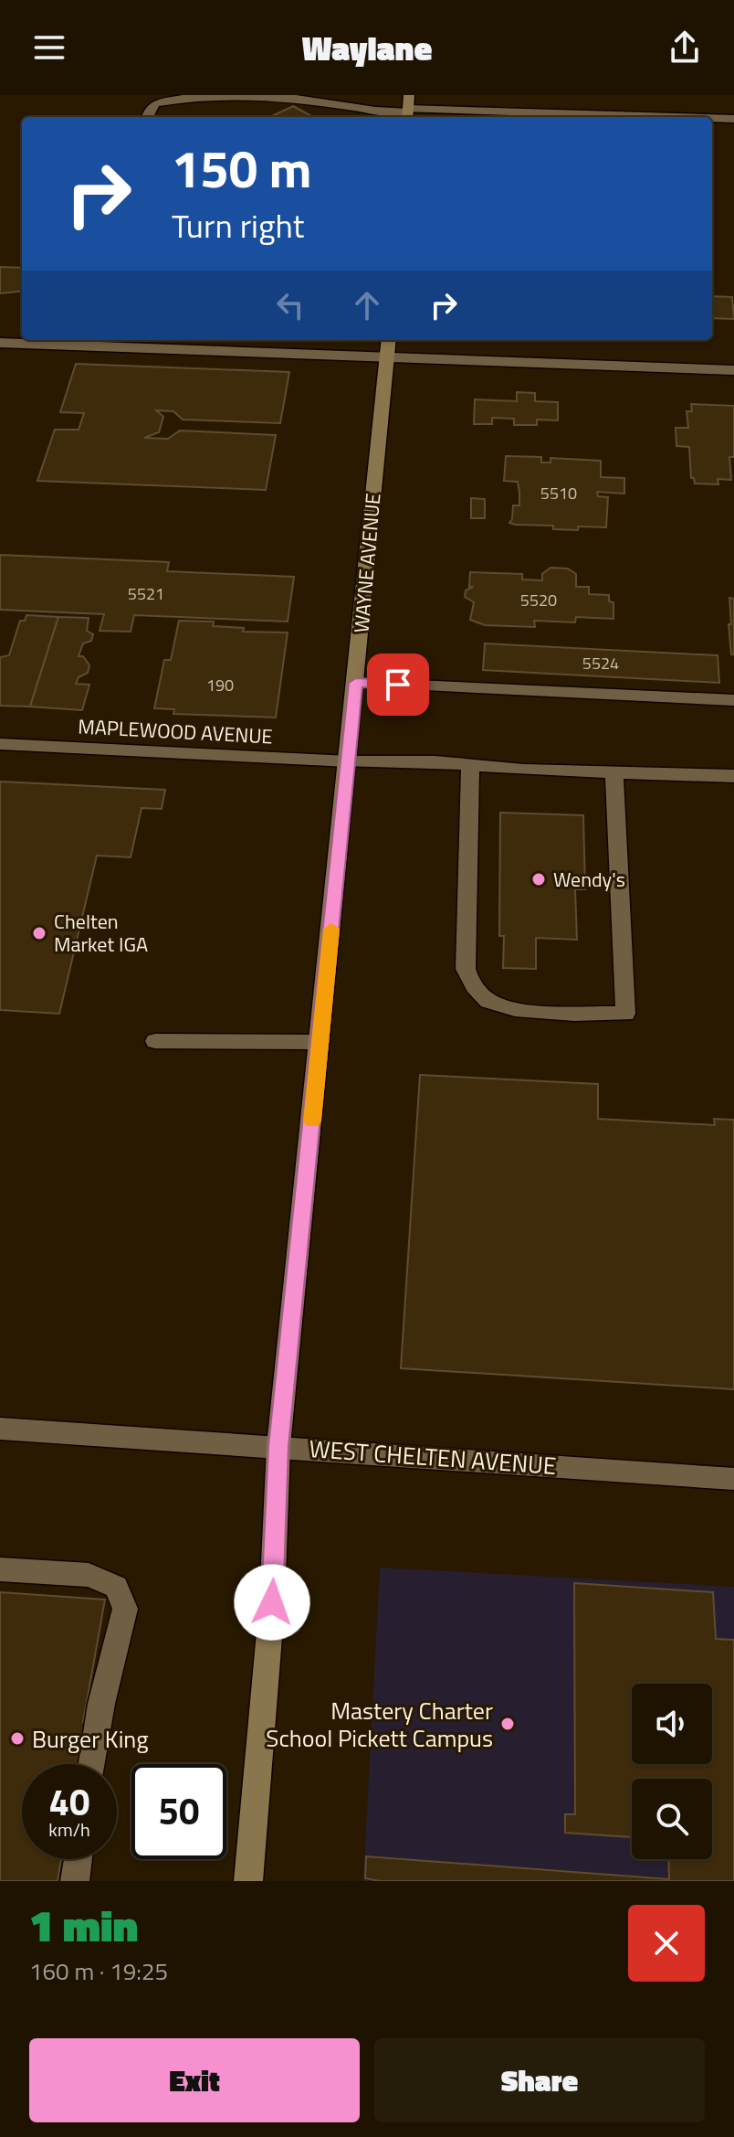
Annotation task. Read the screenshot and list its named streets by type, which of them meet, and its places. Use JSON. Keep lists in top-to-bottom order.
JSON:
{
  "streets": {
    "main road": ["WAYNE AVENUE"],
    "street": ["MAPLEWOOD AVENUE", "WEST CHELTEN AVENUE"]
  },
  "crossings": [
    ["WAYNE AVENUE", "MAPLEWOOD AVENUE"],
    ["WAYNE AVENUE", "WEST CHELTEN AVENUE"]
  ],
  "places": [
    "Wendy's",
    "Chelten Market IGA",
    "Mastery Charter School Pickett Campus",
    "Burger King"
  ],
  "house_numbers": [
    "5510",
    "5521",
    "5520",
    "5524",
    "190"
  ],
  "page": {
    "header": "Waylane",
    "turn": ["150 m", "Turn right"],
    "speed": "40 km/h",
    "limit": "50",
    "heading": ["1 min", "160 m · 19:25"],
    "buttons": ["Exit", "Share"]
  }
}
